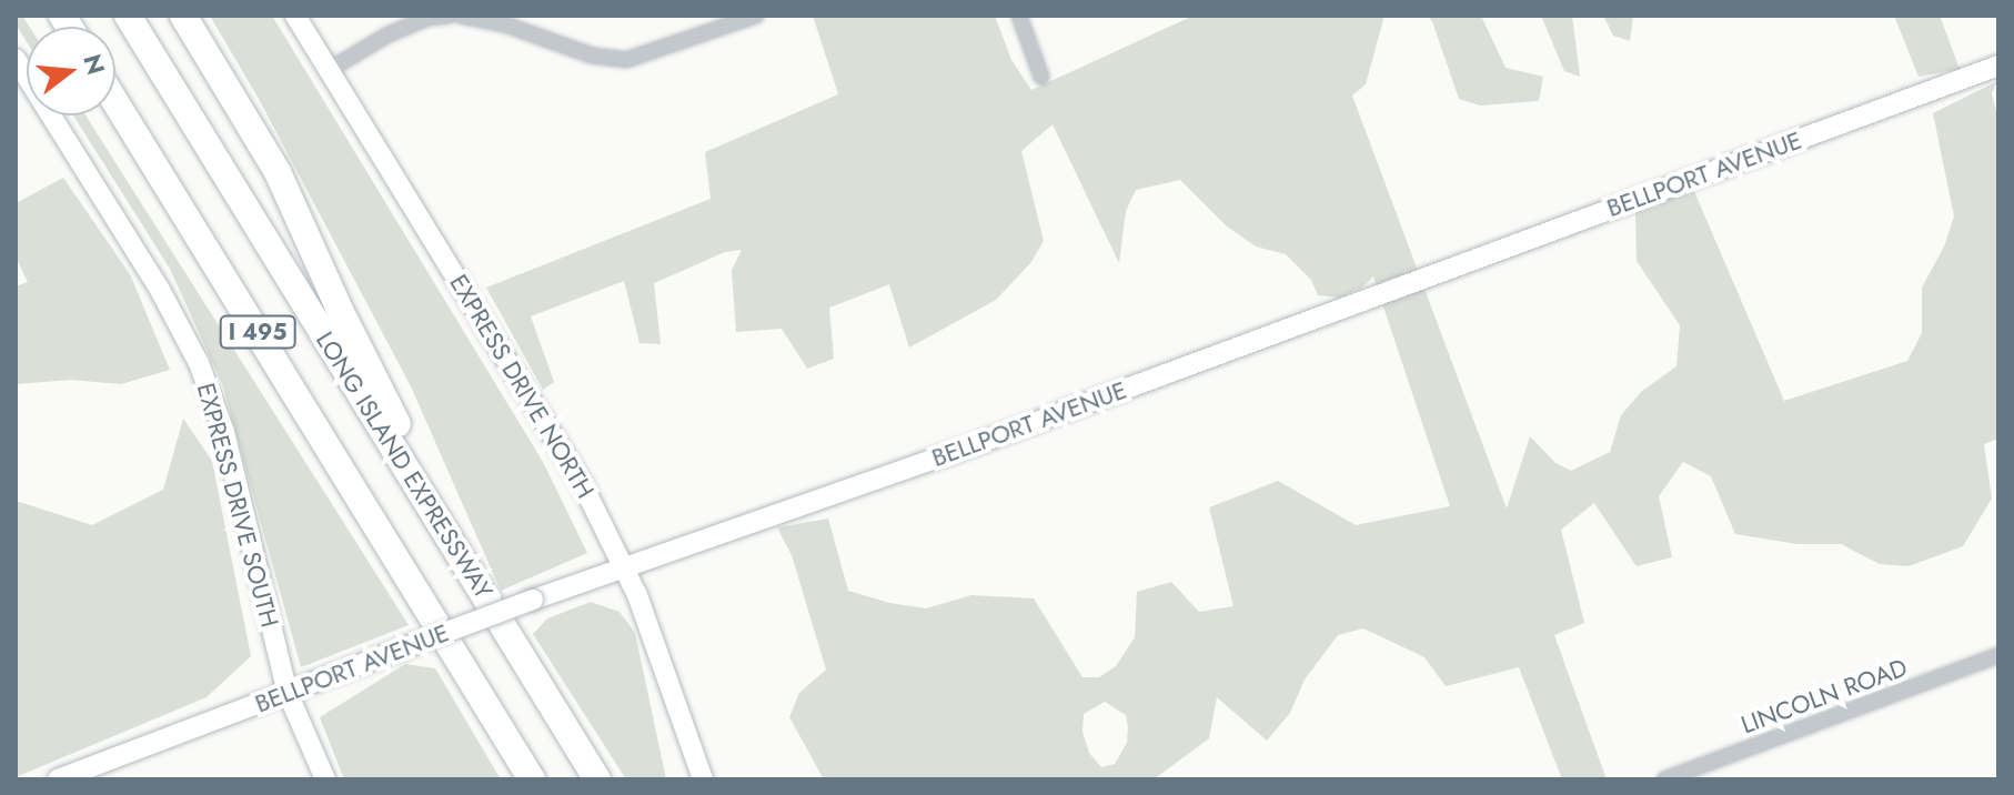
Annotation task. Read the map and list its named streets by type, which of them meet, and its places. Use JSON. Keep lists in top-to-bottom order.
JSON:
{
  "streets": {
    "highway": ["I 495", "LONG ISLAND EXPRESSWAY"],
    "main road": ["BELLPORT AVENUE", "EXPRESS DRIVE NORTH", "EXPRESS DRIVE SOUTH"],
    "street": ["LINCOLN ROAD"]
  },
  "crossings": [
    ["BELLPORT AVENUE", "EXPRESS DRIVE NORTH"],
    ["BELLPORT AVENUE", "EXPRESS DRIVE SOUTH"]
  ],
  "north": "right"
}
